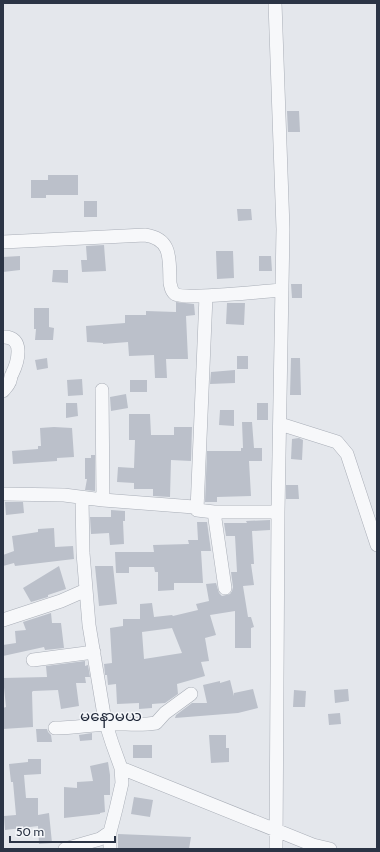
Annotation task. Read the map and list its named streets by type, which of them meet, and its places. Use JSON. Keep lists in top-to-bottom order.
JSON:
{
  "districts": ["မနောမယ"],
  "scale_bar": "50 m"
}
